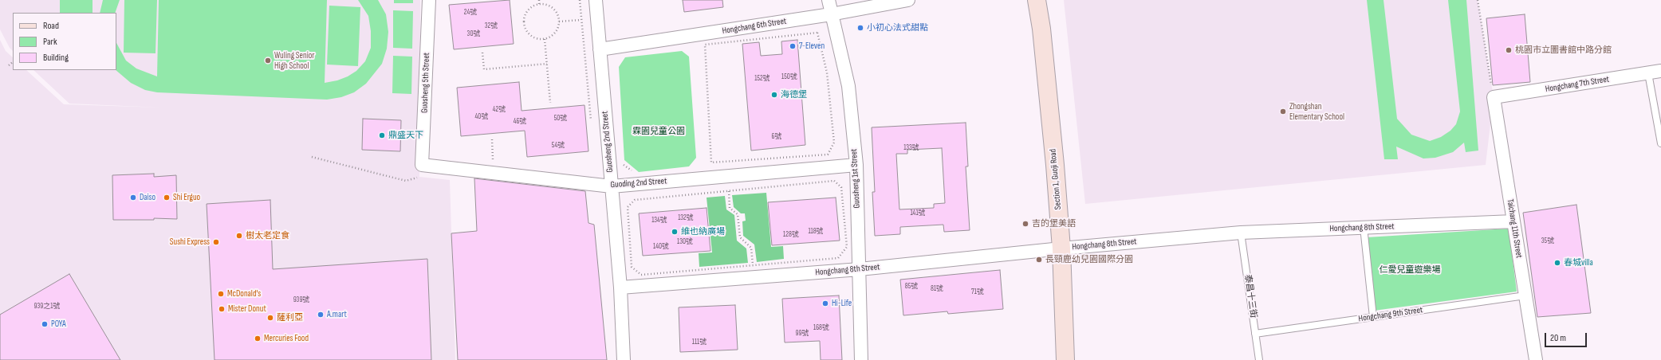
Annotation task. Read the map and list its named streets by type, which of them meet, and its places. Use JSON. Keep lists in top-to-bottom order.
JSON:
{
  "streets": {
    "street": [
      "Hongchang 6th Street",
      "Guosheng 5th Street",
      "Hongchang 7th Street",
      "Guosheng 2nd Street",
      "Guosheng 1st Street",
      "Section 1, Guoji Road",
      "Guoding 2nd Street",
      "Hongchang 8th Street",
      "Taichang 11th Street"
    ],
    "lane": ["泰昌十三街", "Hongchang 9th Street"]
  },
  "crossings": [
    ["Hongchang 6th Street", "Guosheng 2nd Street"],
    ["Hongchang 6th Street", "Guosheng 1st Street"],
    ["Guosheng 5th Street", "Guoding 2nd Street"],
    ["Hongchang 7th Street", "Taichang 11th Street"],
    ["Guosheng 2nd Street", "Guoding 2nd Street"],
    ["Guosheng 2nd Street", "Hongchang 8th Street"],
    ["Guosheng 1st Street", "Guoding 2nd Street"],
    ["Guosheng 1st Street", "Hongchang 8th Street"],
    ["Section 1, Guoji Road", "Hongchang 8th Street"],
    ["Hongchang 8th Street", "Taichang 11th Street"],
    ["Hongchang 8th Street", "泰昌十三街"],
    ["Taichang 11th Street", "Hongchang 9th Street"],
    ["泰昌十三街", "Hongchang 9th Street"]
  ],
  "parks": ["霖園兒童公園", "仁愛兒童遊樂場"],
  "places": [
    "小初心法式甜點",
    "7-Eleven",
    "桃園市立圖書館中路分館",
    "Wuling Senior High School",
    "海德堡",
    "Zhongshan Elementary School",
    "鼎盛天下",
    "Daiso",
    "Shi Erguo",
    "吉的堡美語",
    "維也納廣場",
    "樹太老定食",
    "Sushi Express",
    "長頸鹿幼兒園國際分園",
    "春城villa",
    "McDonald's",
    "Hi-Life",
    "Mister Donut",
    "A.mart",
    "薩利亞",
    "POYA",
    "Mercuries Food"
  ],
  "house_numbers": [
    "24號",
    "32號",
    "30號",
    "150號",
    "152號",
    "42號",
    "40號",
    "50號",
    "46號",
    "6號",
    "54號",
    "133號",
    "141號",
    "132號",
    "134號",
    "118號",
    "128號",
    "35號",
    "130號",
    "140號",
    "85號",
    "81號",
    "71號",
    "939號",
    "939之1號",
    "168號",
    "99號",
    "111號"
  ],
  "legend": ["Road", "Park", "Building"],
  "scale_bar": "20 m"
}
